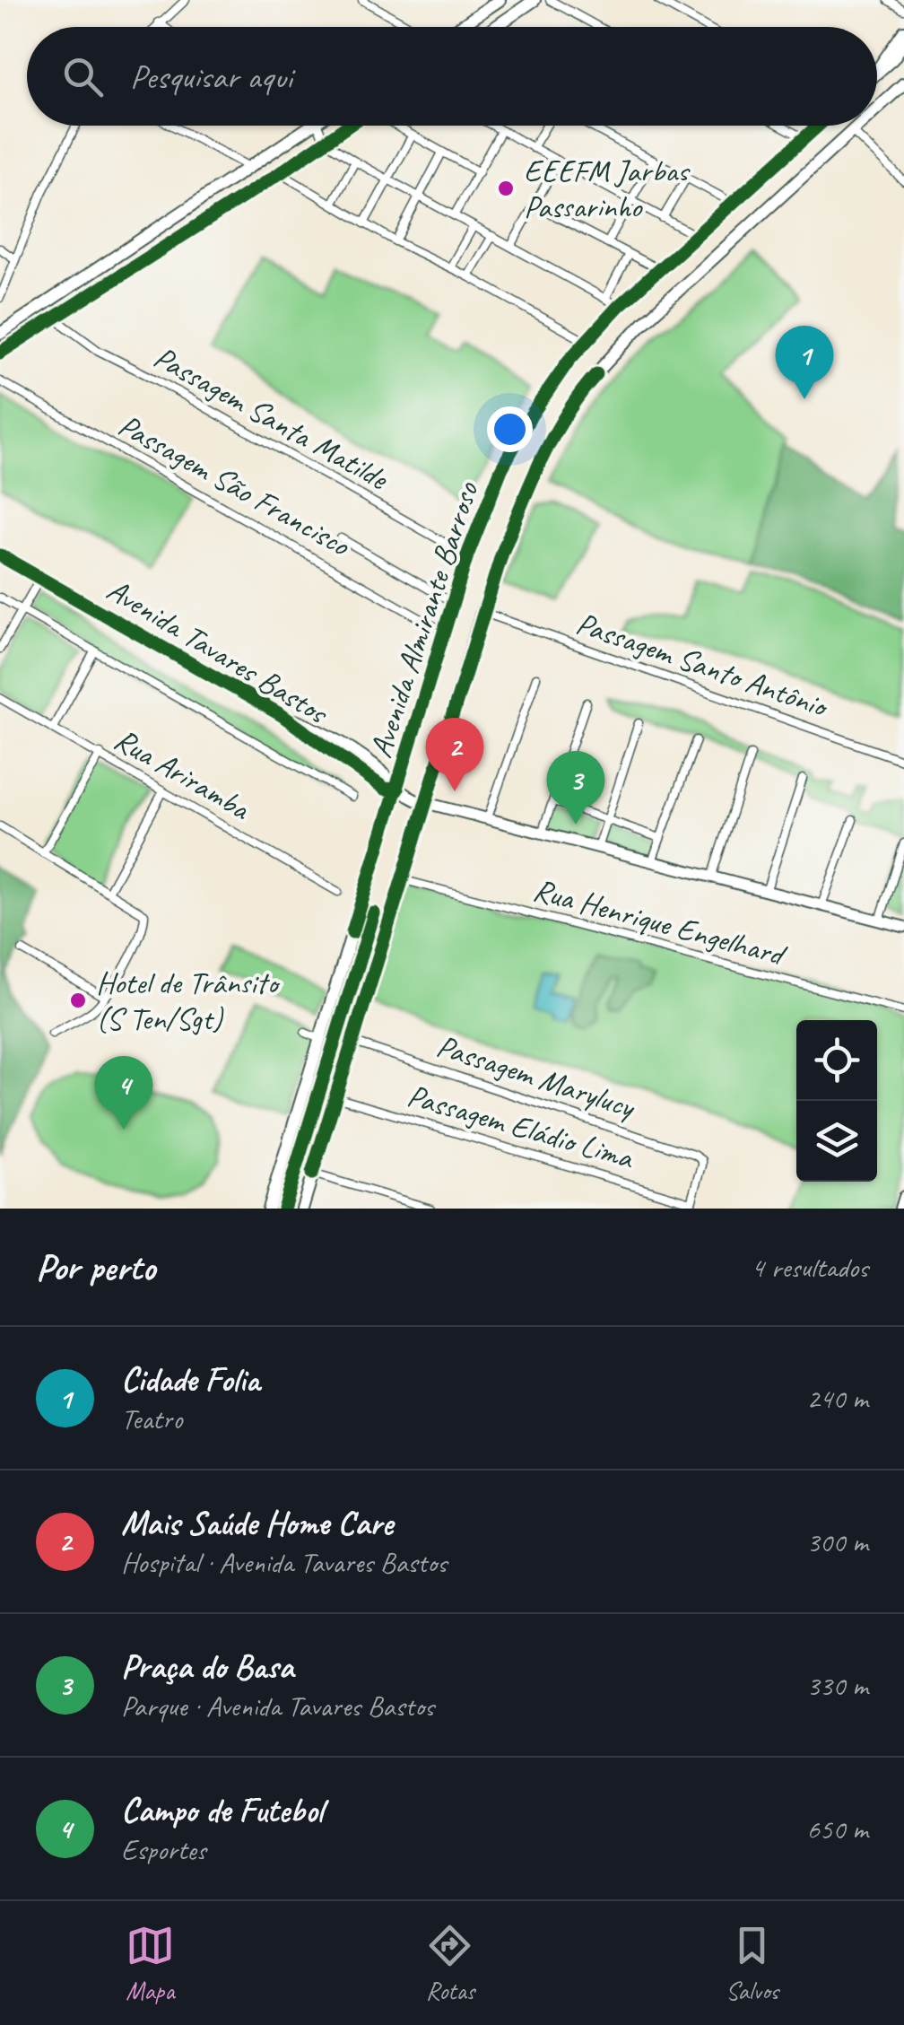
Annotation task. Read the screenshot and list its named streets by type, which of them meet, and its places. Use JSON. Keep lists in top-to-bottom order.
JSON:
{
  "streets": {
    "main road": ["Avenida Almirante Barroso", "Avenida Tavares Bastos"],
    "street": [
      "Passagem Santa Matilde",
      "Passagem São Francisco",
      "Passagem Santo Antônio",
      "Rua Ariramba",
      "Rua Henrique Engelhard",
      "Passagem Marylucy",
      "Passagem Eládio Lima"
    ]
  },
  "crossings": [
    ["Passagem Santa Matilde", "Avenida Almirante Barroso"],
    ["Passagem São Francisco", "Avenida Almirante Barroso"],
    ["Avenida Almirante Barroso", "Avenida Tavares Bastos"],
    ["Avenida Almirante Barroso", "Passagem Santo Antônio"],
    ["Avenida Almirante Barroso", "Rua Henrique Engelhard"],
    ["Avenida Almirante Barroso", "Passagem Marylucy"],
    ["Avenida Almirante Barroso", "Passagem Eládio Lima"],
    ["Passagem Marylucy", "Passagem Eládio Lima"]
  ],
  "places": ["EEEFM Jarbas Passarinho", "Hotel de Trânsito (S Ten/Sgt)"],
  "page": {
    "search": "Pesquisar aqui",
    "pins": [
      "1",
      "2",
      "3",
      "4"
    ],
    "heading": ["Por perto", "4 resultados"],
    "list": [
      {
        "mark": "1",
        "name": "Cidade Folia",
        "note": "Teatro",
        "value": "240 m"
      },
      {
        "mark": "2",
        "name": "Mais Saúde Home Care",
        "note": "Hospital · Avenida Tavares Bastos",
        "value": "300 m"
      },
      {
        "mark": "3",
        "name": "Praça do Basa",
        "note": "Parque · Avenida Tavares Bastos",
        "value": "330 m"
      },
      {
        "mark": "4",
        "name": "Campo de Futebol",
        "note": "Esportes",
        "value": "650 m"
      }
    ],
    "nav": ["Mapa", "Rotas", "Salvos"]
  }
}
